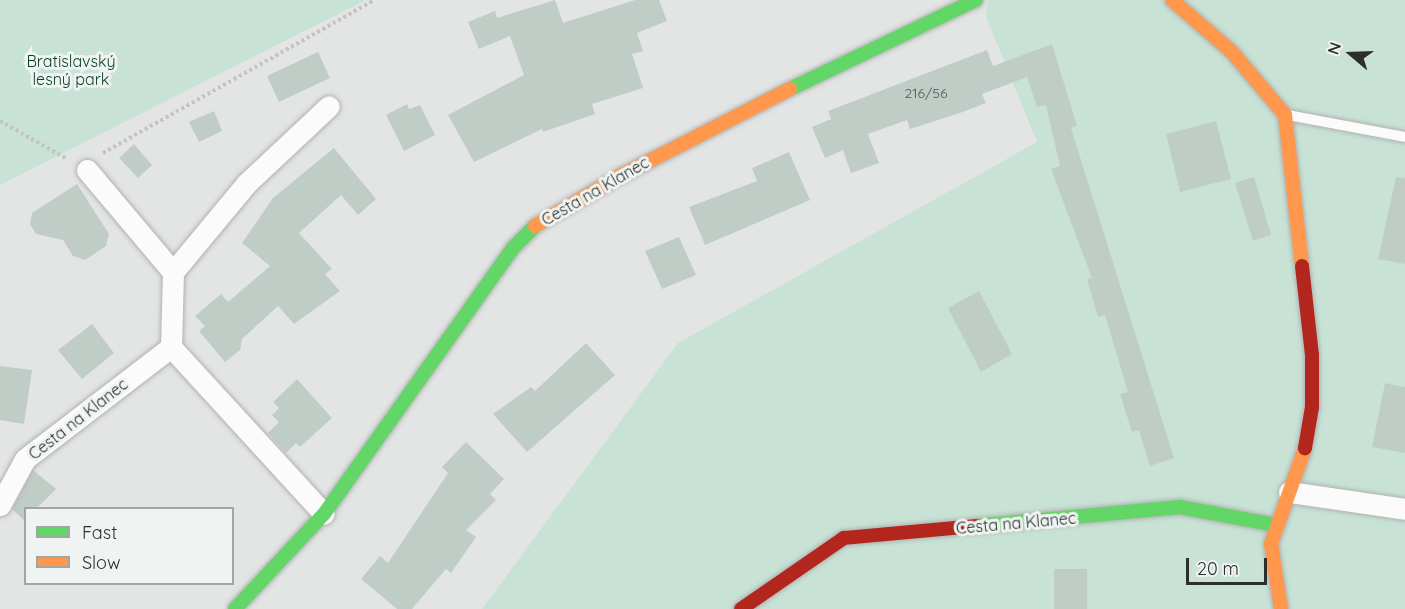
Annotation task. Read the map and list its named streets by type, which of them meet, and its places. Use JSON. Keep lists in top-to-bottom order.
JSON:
{
  "streets": {
    "street": ["Cesta na Klanec"]
  },
  "parks": ["Bratislavský lesný park"],
  "house_numbers": ["216/56"],
  "legend": ["Fast", "Slow"],
  "scale_bar": "20 m",
  "north": "left"
}
